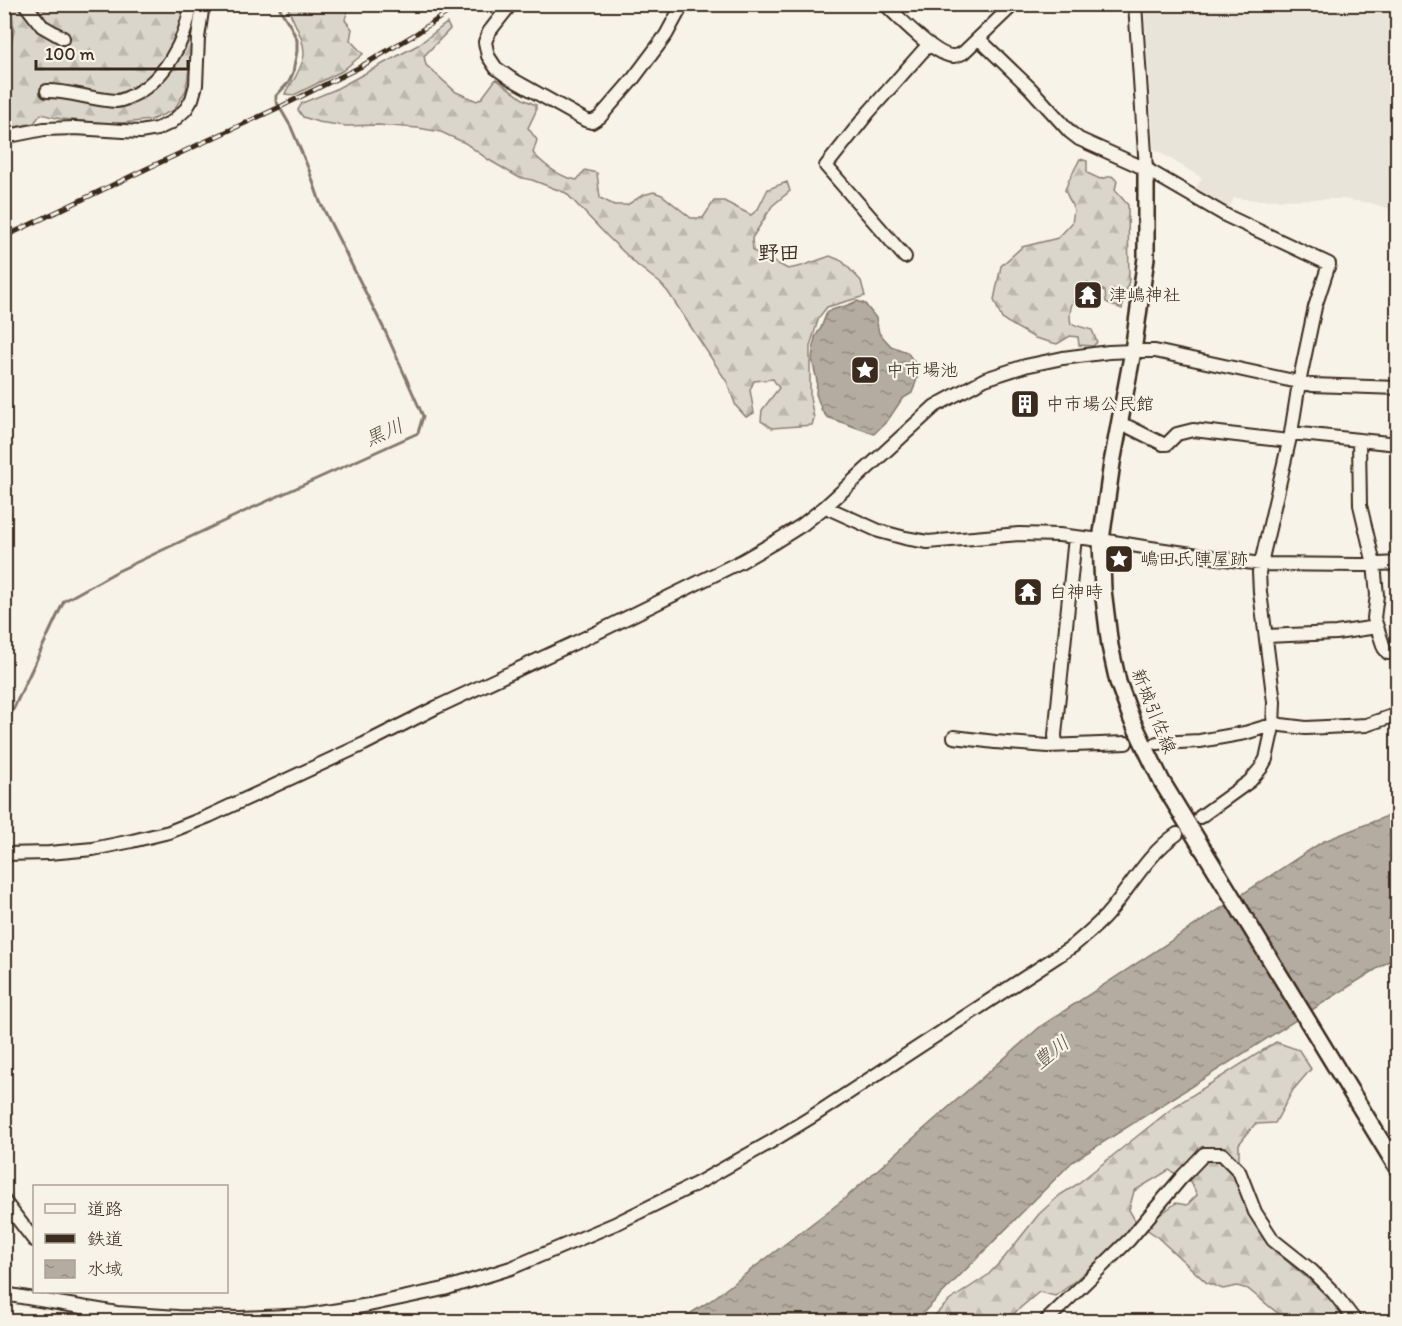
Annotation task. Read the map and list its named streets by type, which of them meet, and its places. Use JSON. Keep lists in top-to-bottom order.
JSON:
{
  "streets": {
    "main road": ["新城引佐線"]
  },
  "districts": ["野田"],
  "water": ["黒川", "豊川"],
  "places": {
    "temple": ["津嶋神社", "白神時"],
    "place": ["中市場池", "嶋田氏陣屋跡"],
    "building": ["中市場公民館"]
  },
  "legend": ["道路", "鉄道", "水域"],
  "scale_bar": "100 m"
}
